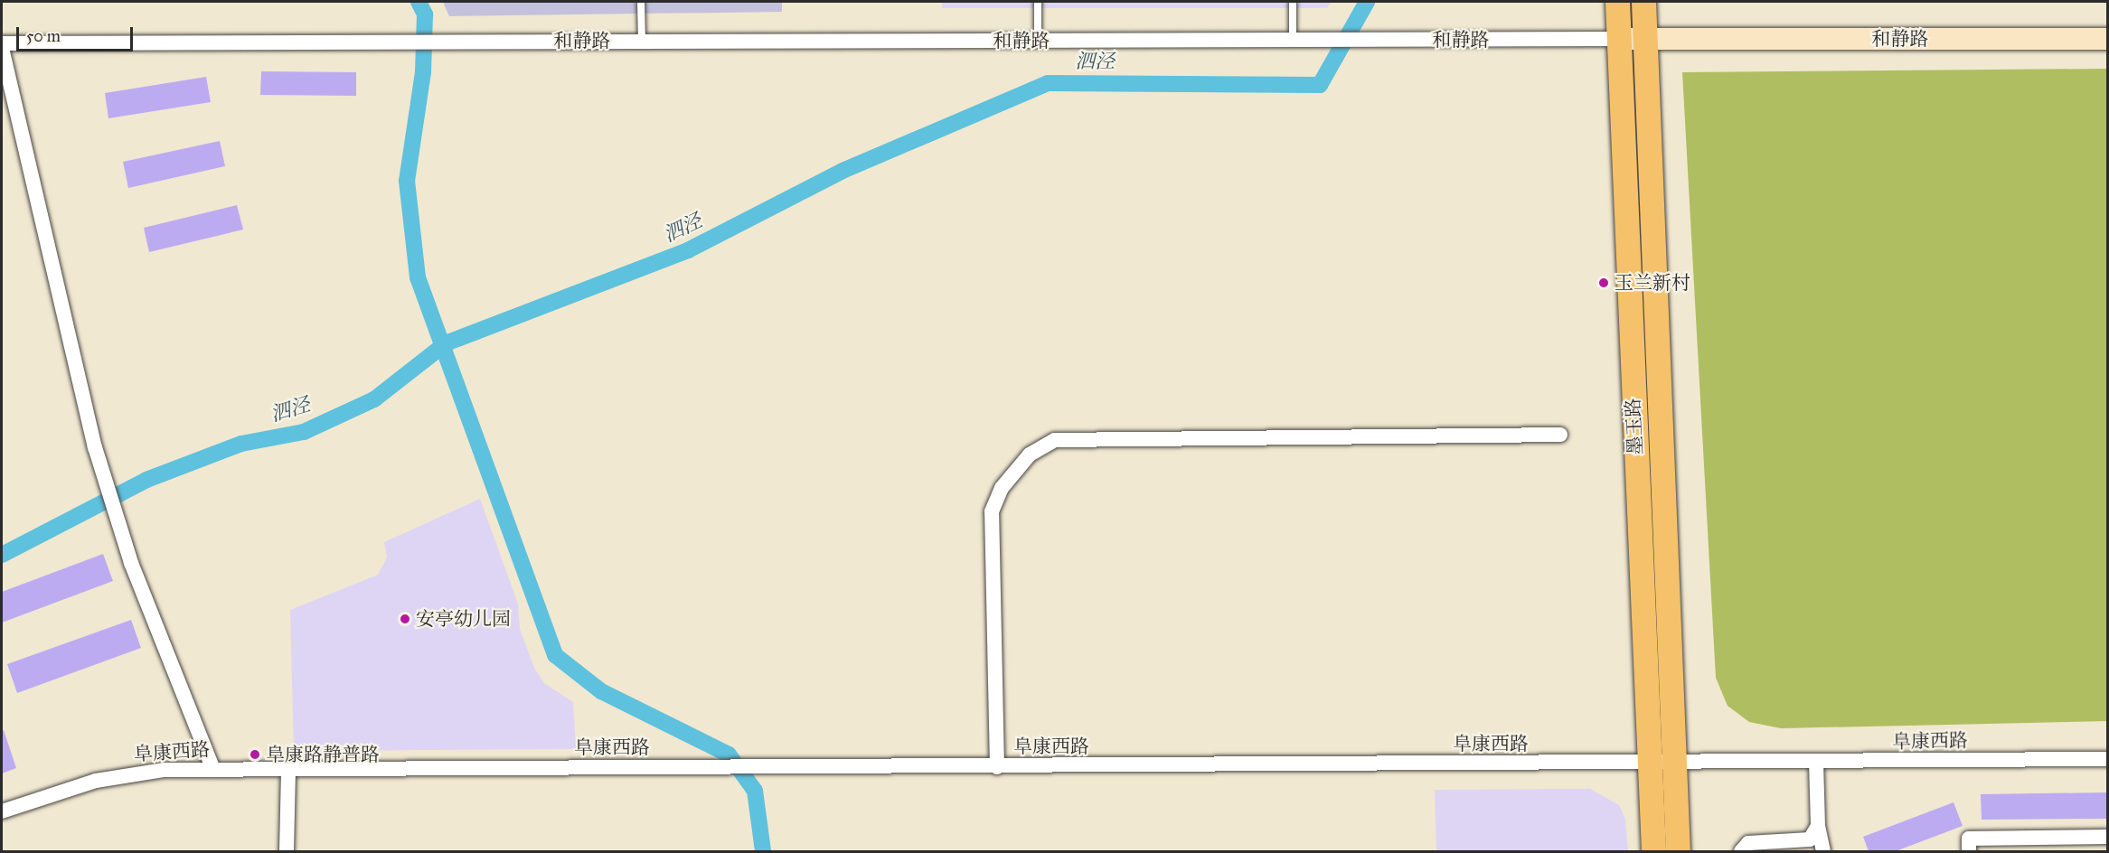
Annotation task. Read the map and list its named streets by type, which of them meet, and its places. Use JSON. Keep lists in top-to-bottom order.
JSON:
{
  "streets": {
    "main road": ["墨玉路"],
    "street": ["和静路", "阜康西路"]
  },
  "crossings": [
    ["和静路", "墨玉路"],
    ["墨玉路", "阜康西路"]
  ],
  "water": ["泗泾"],
  "places": ["玉兰新村", "安亭幼儿园", "阜康路静普路"],
  "scale_bar": "50 m"
}
